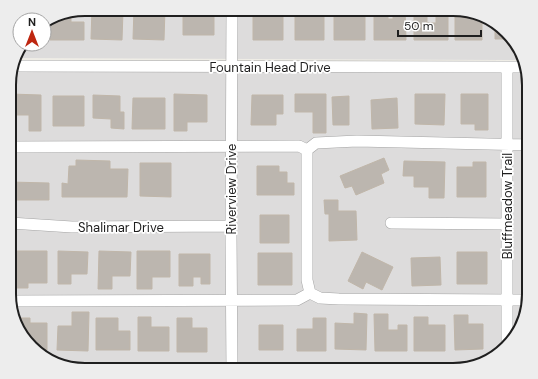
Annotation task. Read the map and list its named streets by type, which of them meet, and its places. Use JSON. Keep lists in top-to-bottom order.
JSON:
{
  "streets": {
    "street": [
      "Fountain Head Drive",
      "Riverview Drive",
      "Bluffmeadow Trail",
      "Shalimar Drive"
    ]
  },
  "crossings": [
    ["Fountain Head Drive", "Riverview Drive"],
    ["Fountain Head Drive", "Bluffmeadow Trail"],
    ["Riverview Drive", "Shalimar Drive"]
  ],
  "scale_bar": "50 m",
  "north": "top"
}
